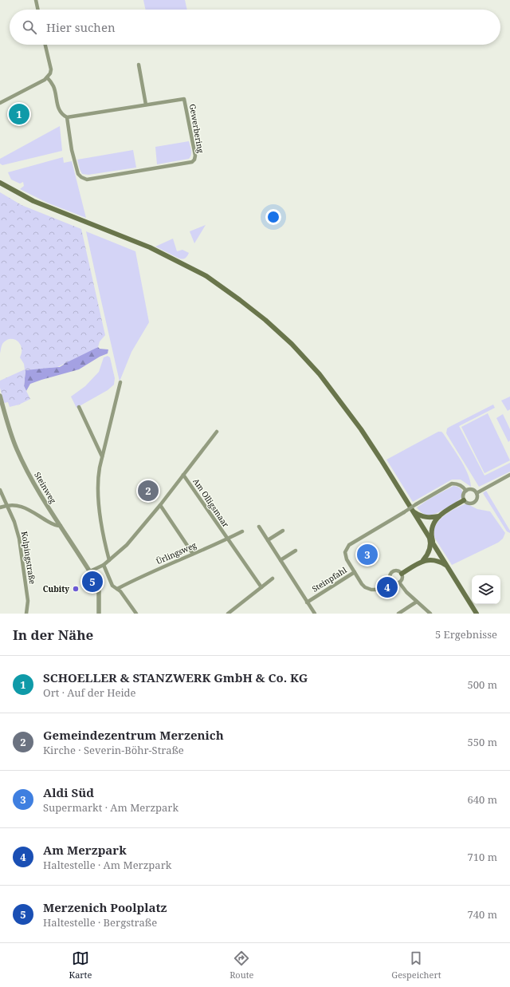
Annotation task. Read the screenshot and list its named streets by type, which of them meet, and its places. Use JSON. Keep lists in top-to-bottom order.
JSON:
{
  "streets": {
    "street": [
      "Gewerbering",
      "Steinweg",
      "Am Olligsmaar",
      "Ürlingsweg",
      "Kolpingstraße",
      "Steinpfahl"
    ]
  },
  "crossings": [
    ["Am Olligsmaar", "Ürlingsweg"]
  ],
  "places": ["Cubity"],
  "page": {
    "search": "Hier suchen",
    "pins": [
      "1",
      "2",
      "3",
      "5",
      "4"
    ],
    "heading": ["In der Nähe", "5 Ergebnisse"],
    "list": [
      {
        "mark": "1",
        "name": "SCHOELLER & STANZWERK GmbH & Co. KG",
        "note": "Ort · Auf der Heide",
        "value": "500 m"
      },
      {
        "mark": "2",
        "name": "Gemeindezentrum Merzenich",
        "note": "Kirche · Severin-Böhr-Straße",
        "value": "550 m"
      },
      {
        "mark": "3",
        "name": "Aldi Süd",
        "note": "Supermarkt · Am Merzpark",
        "value": "640 m"
      },
      {
        "mark": "4",
        "name": "Am Merzpark",
        "note": "Haltestelle · Am Merzpark",
        "value": "710 m"
      },
      {
        "mark": "5",
        "name": "Merzenich Poolplatz",
        "note": "Haltestelle · Bergstraße",
        "value": "740 m"
      }
    ],
    "nav": ["Karte", "Route", "Gespeichert"]
  }
}
